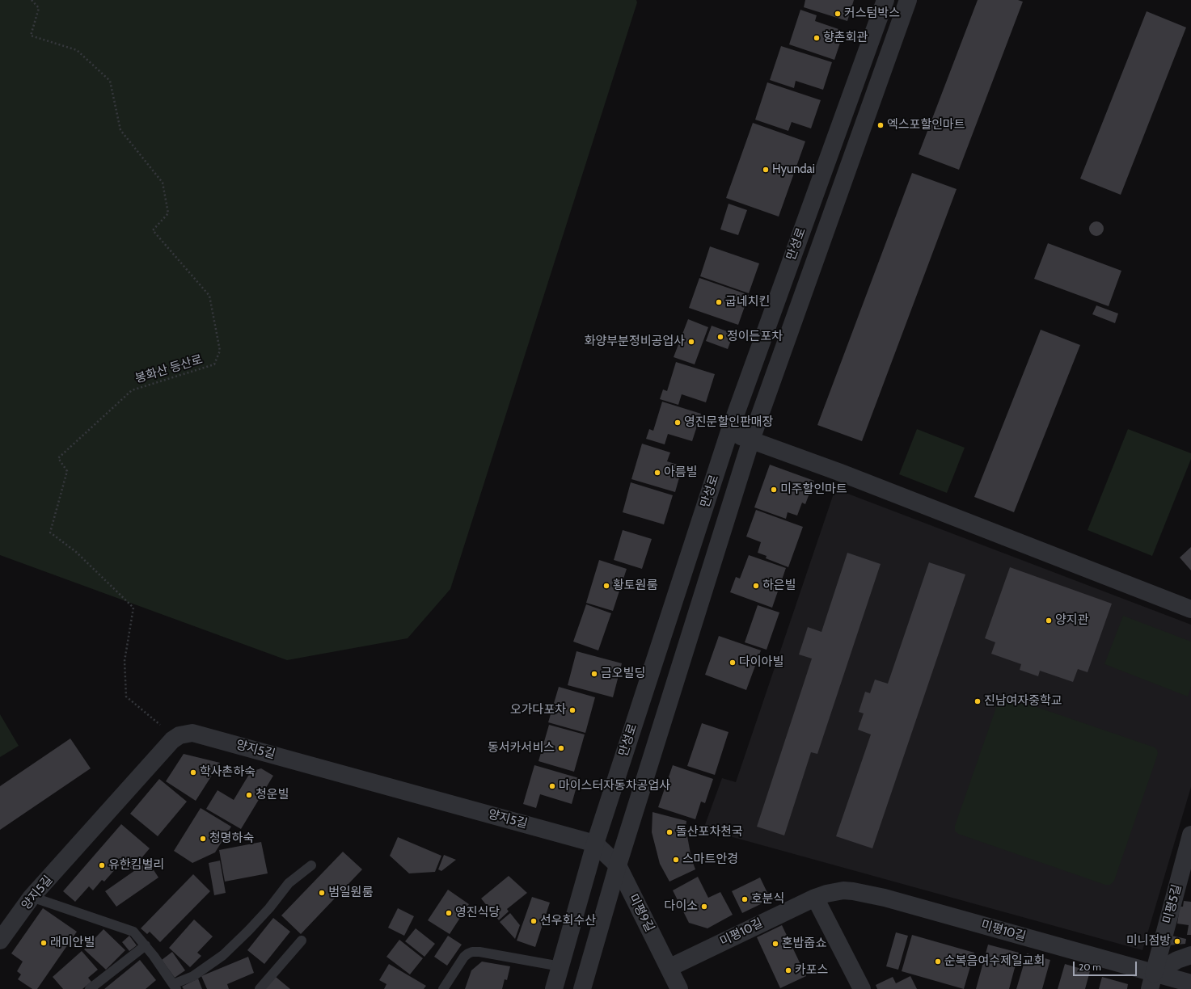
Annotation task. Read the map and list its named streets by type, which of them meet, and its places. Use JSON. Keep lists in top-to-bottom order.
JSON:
{
  "streets": {
    "street": [
      "만성로",
      "양지5길",
      "미평5길",
      "미평9길",
      "미평10길"
    ],
    "path": ["봉화산 등산로"]
  },
  "crossings": [
    ["만성로", "양지5길"],
    ["만성로", "미평9길"],
    ["봉화산 등산로", "양지5길"],
    ["양지5길", "미평9길"],
    ["미평5길", "미평10길"],
    ["미평9길", "미평10길"]
  ],
  "places": [
    "커스텀박스",
    "향촌회관",
    "엑스포할인마트",
    "Hyundai",
    "굽네치킨",
    "정이든포차",
    "화양부분정비공업사",
    "영진문할인판매장",
    "아름빌",
    "미주할인마트",
    "황토원룸",
    "하은빌",
    "양지관",
    "다이아빌",
    "금오빌딩",
    "진남여자중학교",
    "오가다포차",
    "동서카서비스",
    "학사촌하숙",
    "마이스터자동차공업사",
    "청운빌",
    "돌산포차천국",
    "청명하숙",
    "스마트안경",
    "유한킴벌리",
    "범일원룸",
    "호분식",
    "다이소",
    "영진식당",
    "선우회수산",
    "미니점방",
    "래미안빌",
    "혼밥줍쇼",
    "순복음여수제일교회",
    "카포스"
  ],
  "scale_bar": "20 m"
}
